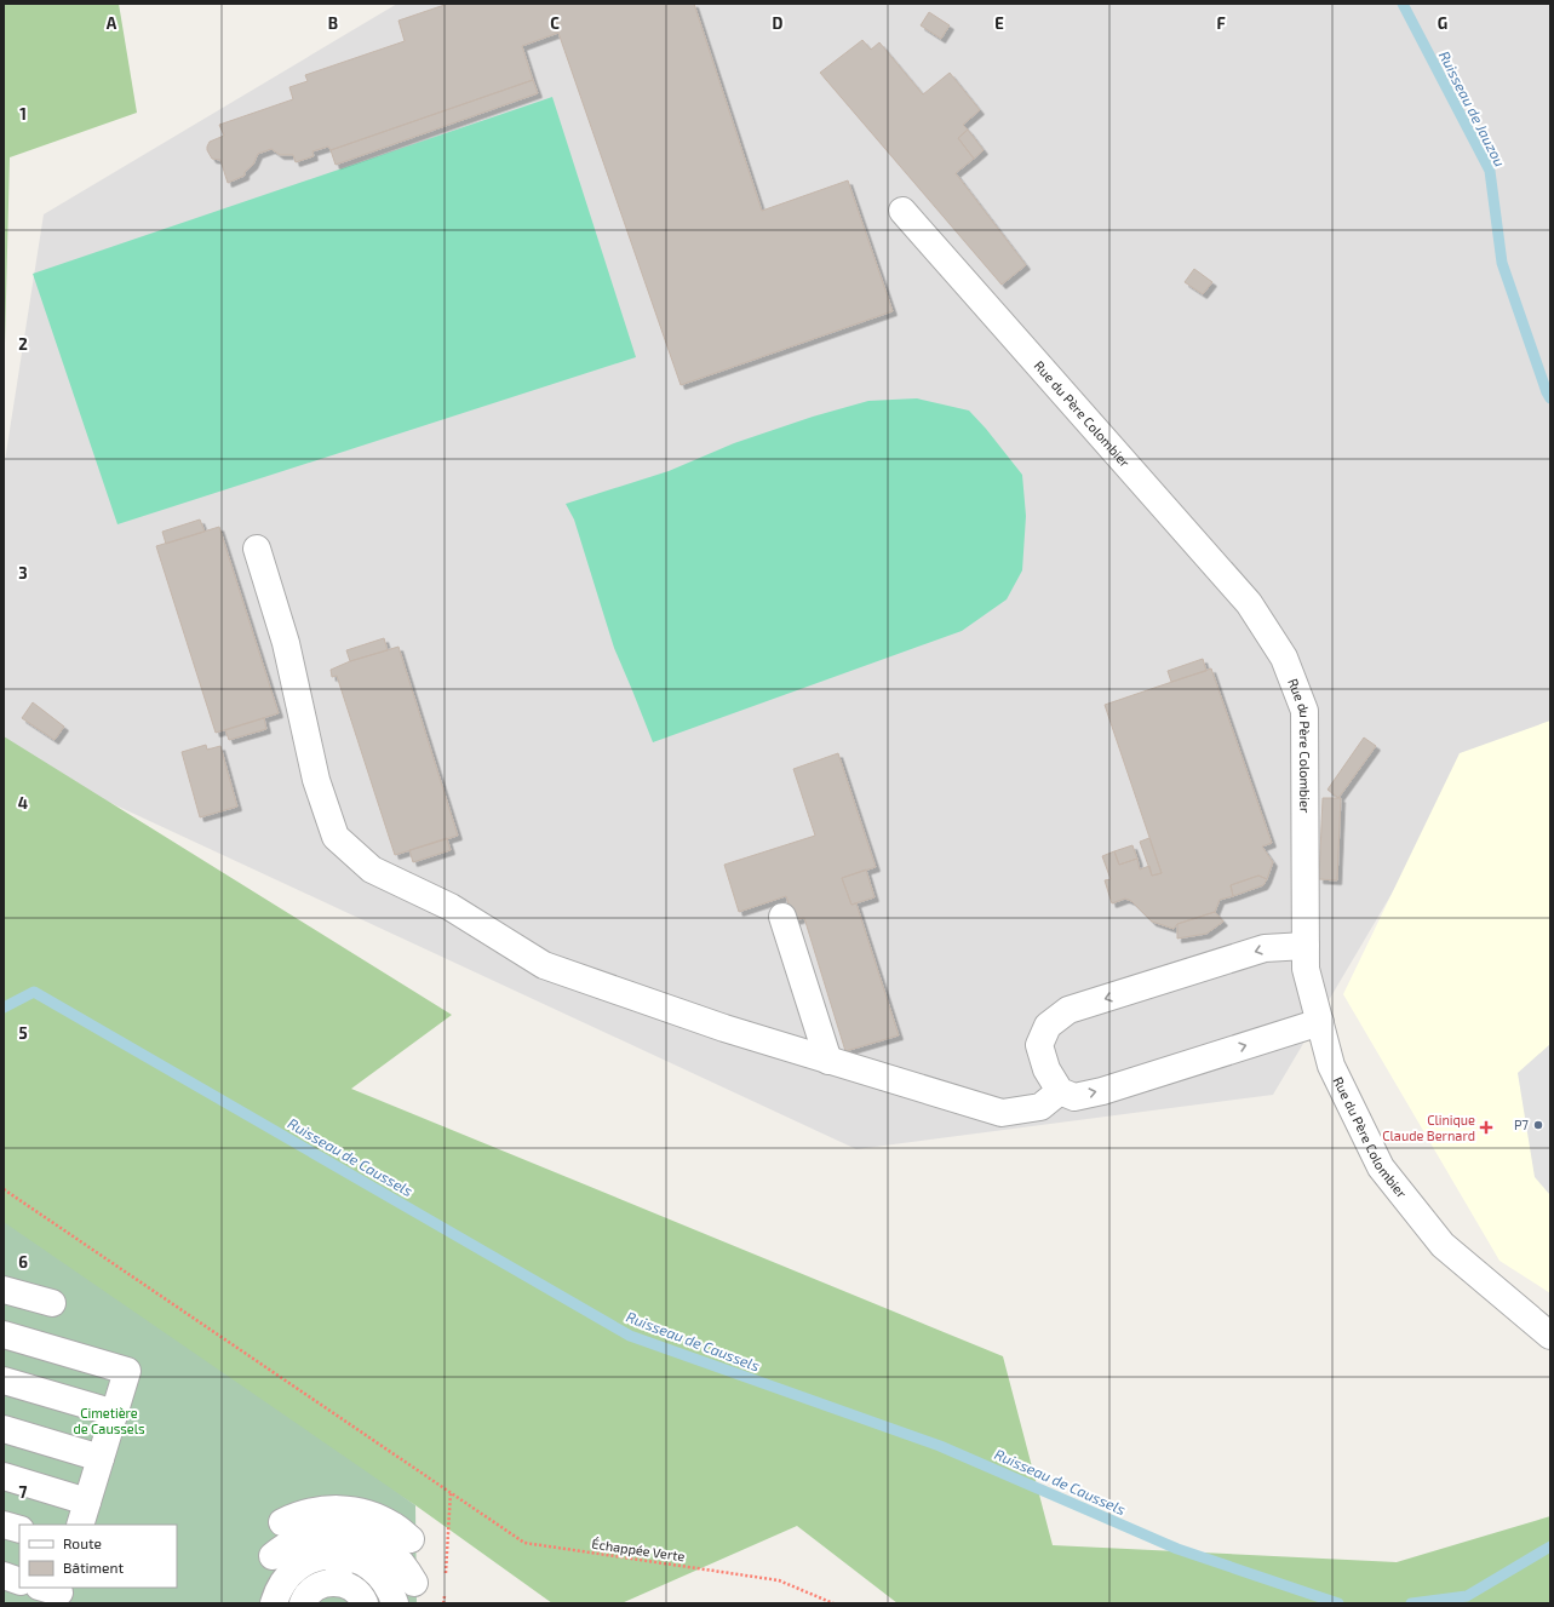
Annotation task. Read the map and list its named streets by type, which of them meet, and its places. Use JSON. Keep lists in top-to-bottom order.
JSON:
{
  "streets": {
    "street": ["Rue du Père Colombier"],
    "path": ["Échappée Verte"]
  },
  "water": ["Ruisseau de Jauzou", "Ruisseau de Caussels"],
  "parks": ["Cimetière de Caussels"],
  "places": {
    "other": ["P7"],
    "health": ["Clinique Claude Bernard"]
  },
  "legend": ["Route", "Bâtiment"],
  "grid": {
    "columns": [
      "A",
      "B",
      "C",
      "D",
      "E",
      "F",
      "G"
    ],
    "rows": [
      "1",
      "2",
      "3",
      "4",
      "5",
      "6",
      "7"
    ]
  }
}
